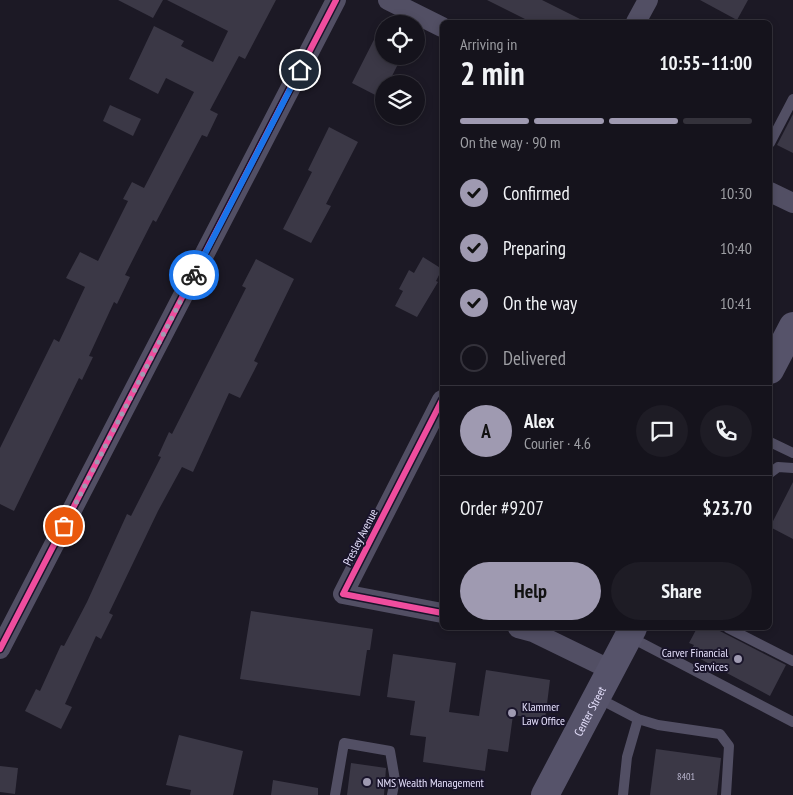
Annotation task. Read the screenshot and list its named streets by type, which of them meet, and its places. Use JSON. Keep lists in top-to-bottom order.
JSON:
{
  "streets": {
    "main road": ["Center Street"],
    "street": ["Presley Avenue"]
  },
  "places": ["Carver Financial Services", "Klammer Law Office", "NMS Wealth Management"],
  "house_numbers": ["8401"],
  "page": {
    "heading": ["2 min", "Arriving in", "10:55–11:00"],
    "panel": [
      "Alex",
      "Courier · 4.6",
      "Order #9207",
      "$23.70"
    ],
    "bar": "On the way · 90 m",
    "list": [
      ["Confirmed", "10:30"],
      ["Preparing", "10:40"],
      ["On the way", "10:41"],
      "Delivered"
    ],
    "round": "A",
    "buttons": ["Help", "Share"]
  }
}
